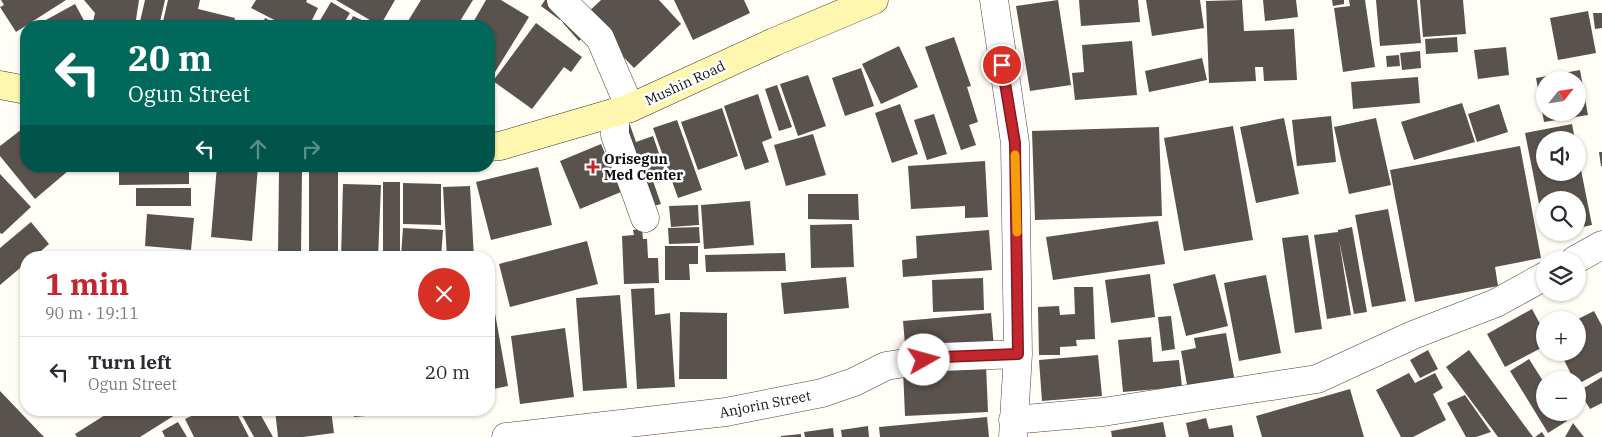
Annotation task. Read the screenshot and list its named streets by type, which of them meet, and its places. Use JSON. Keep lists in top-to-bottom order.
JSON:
{
  "streets": {
    "main road": ["Mushin Road"],
    "street": ["Anjorin Street"]
  },
  "places": {
    "health": ["Orisegun Med Center"]
  },
  "north": "top right",
  "page": {
    "turn": ["20 m", "Ogun Street"],
    "map_buttons": ["+", "−"],
    "heading": ["1 min", "90 m · 19:11"],
    "list": [
      {
        "name": "Turn left",
        "note": "Ogun Street",
        "value": "20 m"
      }
    ]
  }
}
